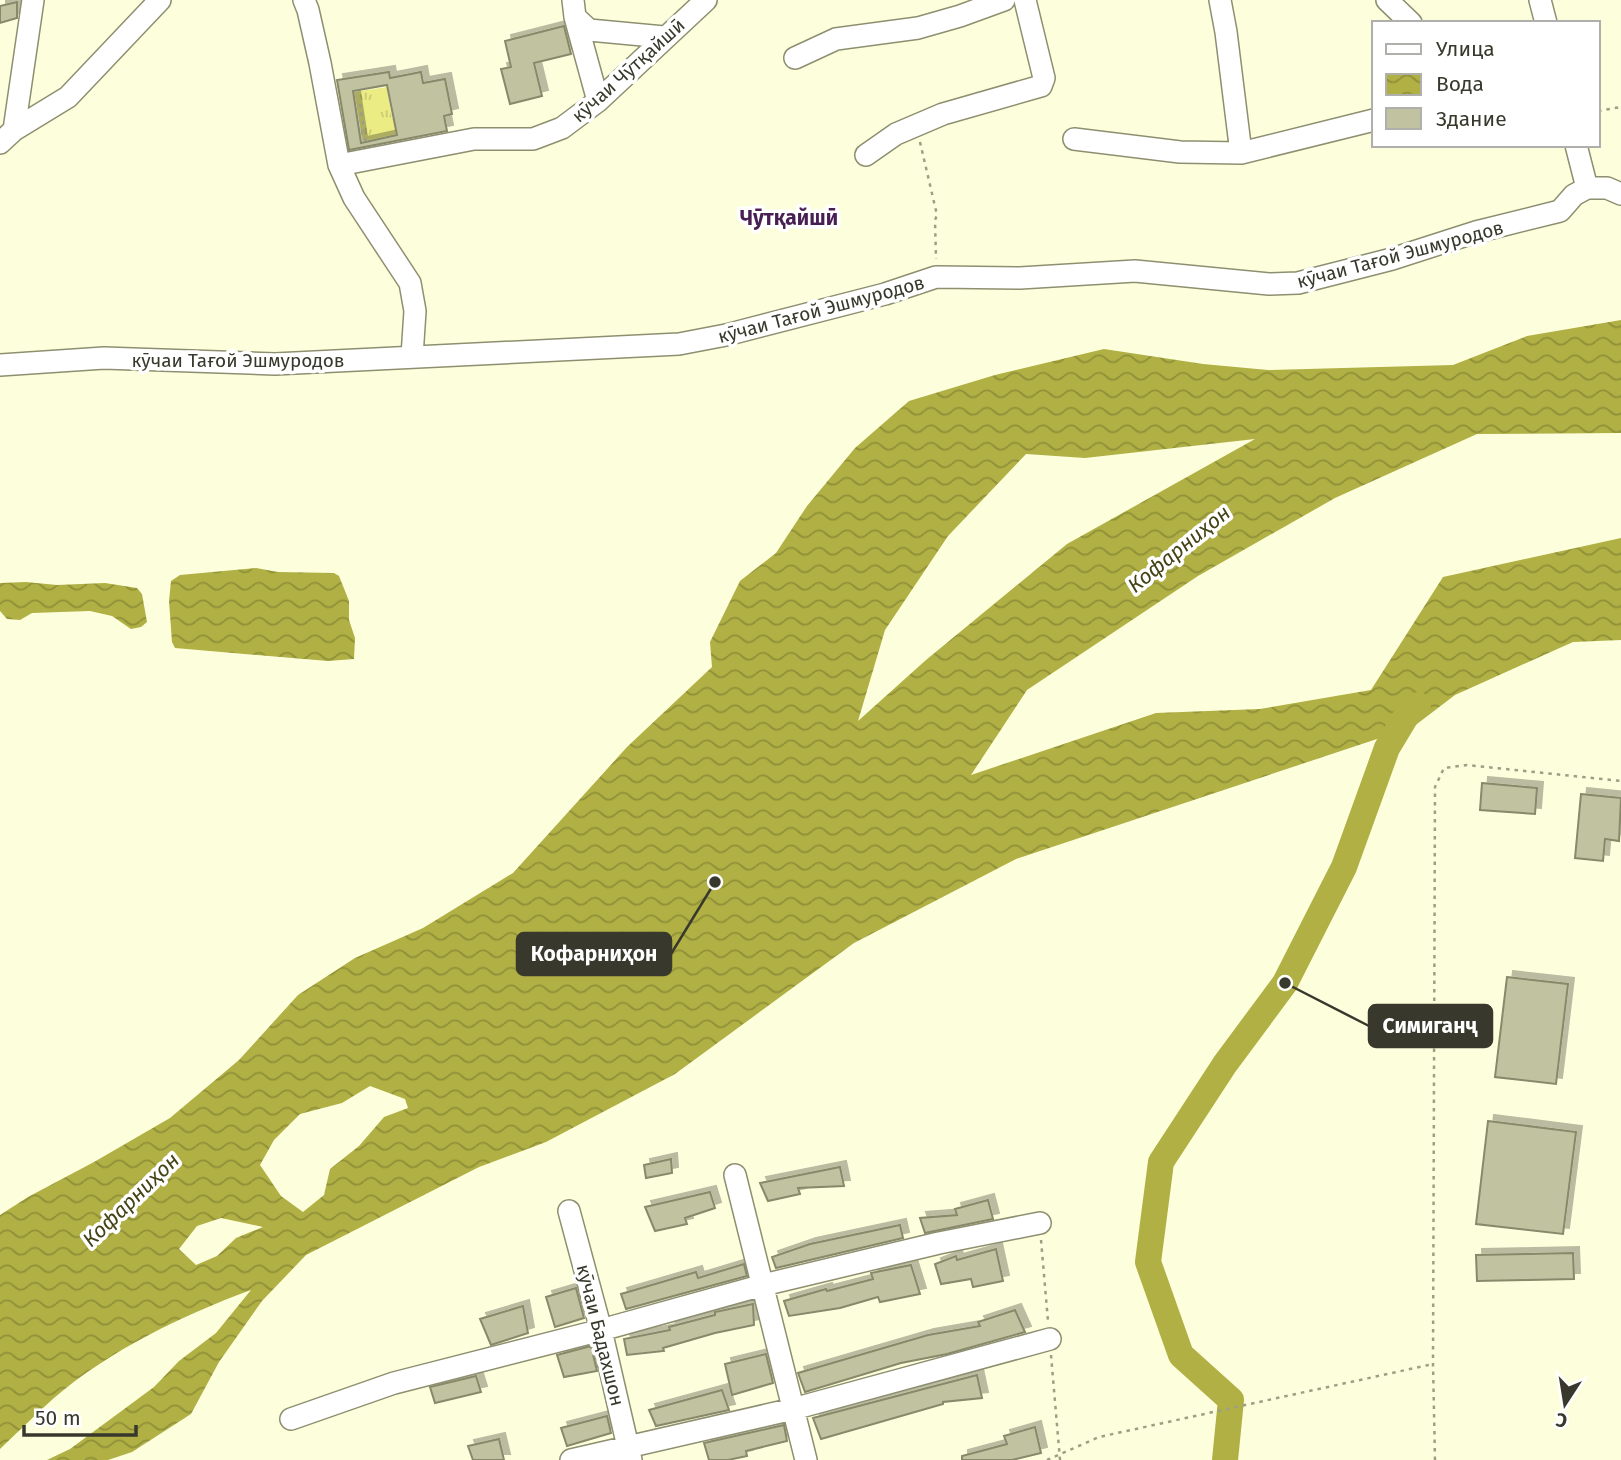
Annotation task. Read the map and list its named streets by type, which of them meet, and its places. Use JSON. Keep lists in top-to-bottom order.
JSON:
{
  "streets": {
    "street": ["кӯчаи Чӯтқайшӣ", "кӯчаи Тағой Эшмуродов", "кӯчаи Бадахшон"]
  },
  "districts": ["Чӯтқайшӣ"],
  "water": ["Кофарниҳон"],
  "places": ["Кофарниҳон", "Симиганҷ"],
  "legend": ["Улица", "Вода", "Здание"],
  "scale_bar": "50 m",
  "north": "bottom"
}
